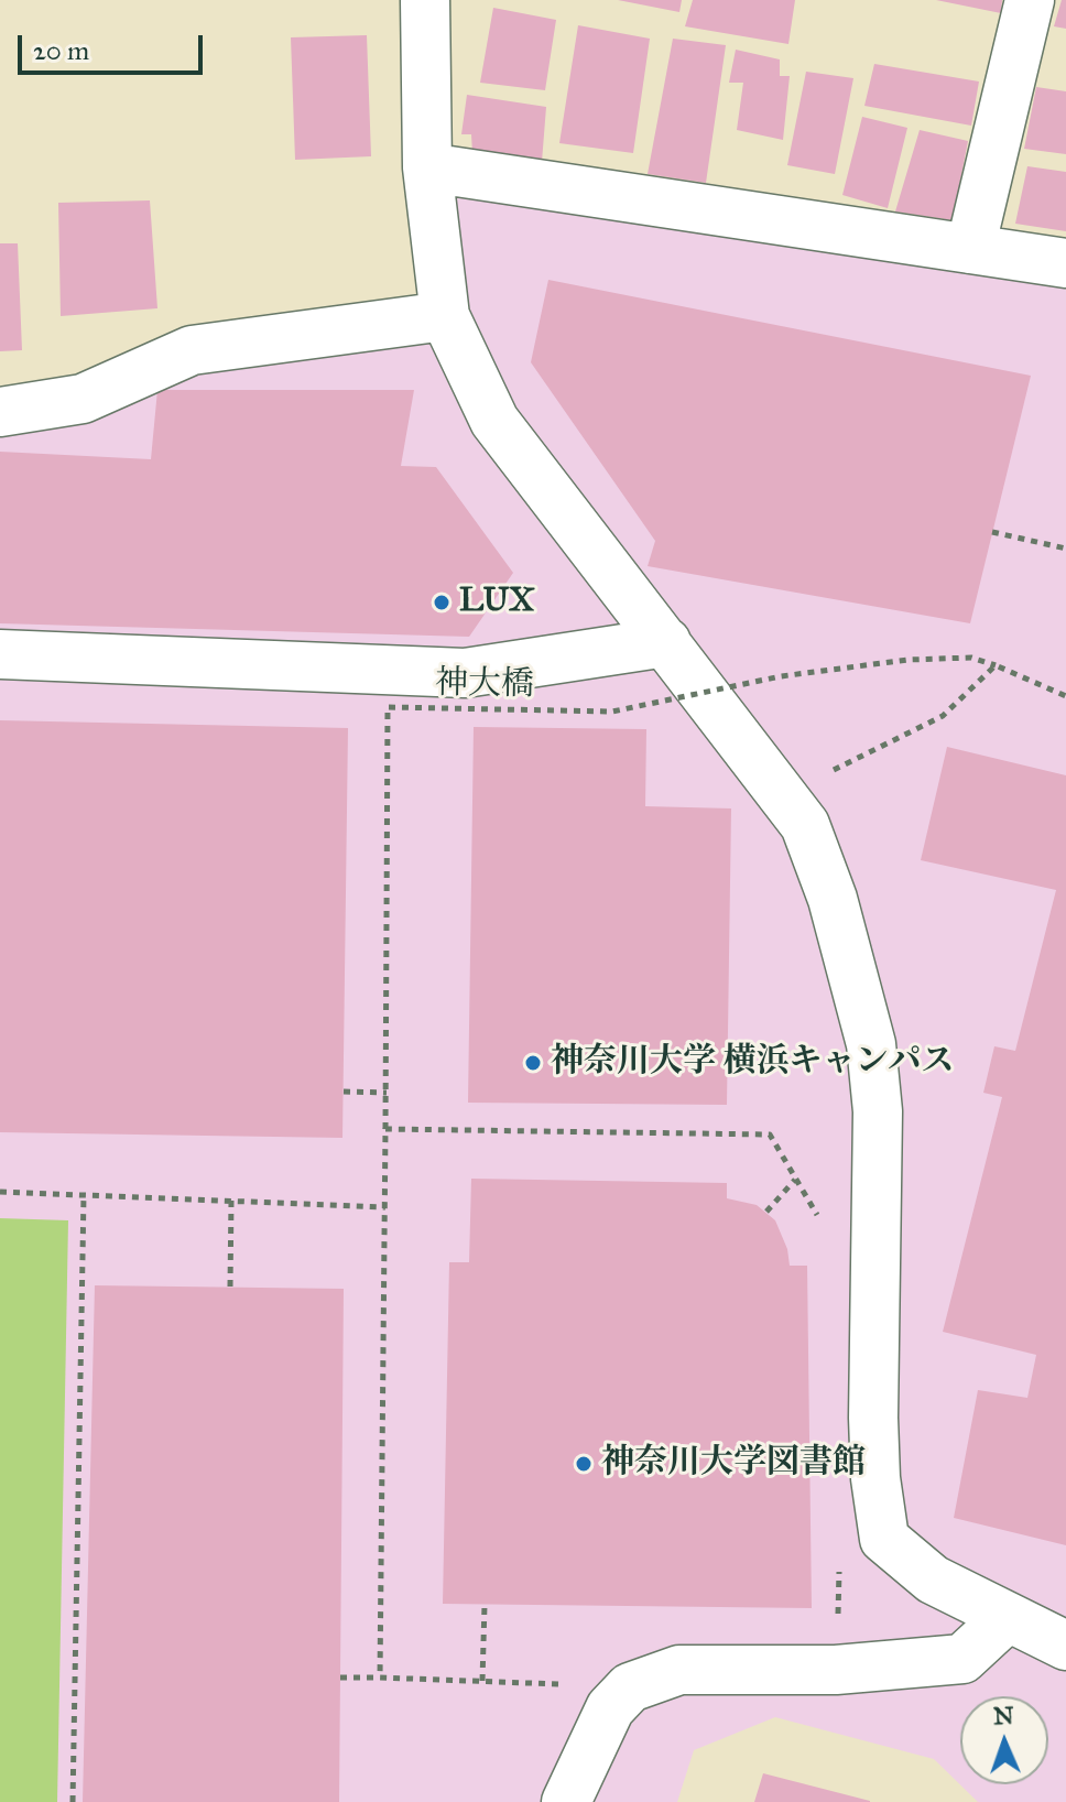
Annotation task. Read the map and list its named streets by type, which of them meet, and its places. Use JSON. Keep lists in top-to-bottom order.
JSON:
{
  "streets": {
    "path": ["神大橋"]
  },
  "places": ["LUX", "神奈川大学 横浜キャンパス", "神奈川大学図書館"],
  "scale_bar": "20 m",
  "north": "top"
}
